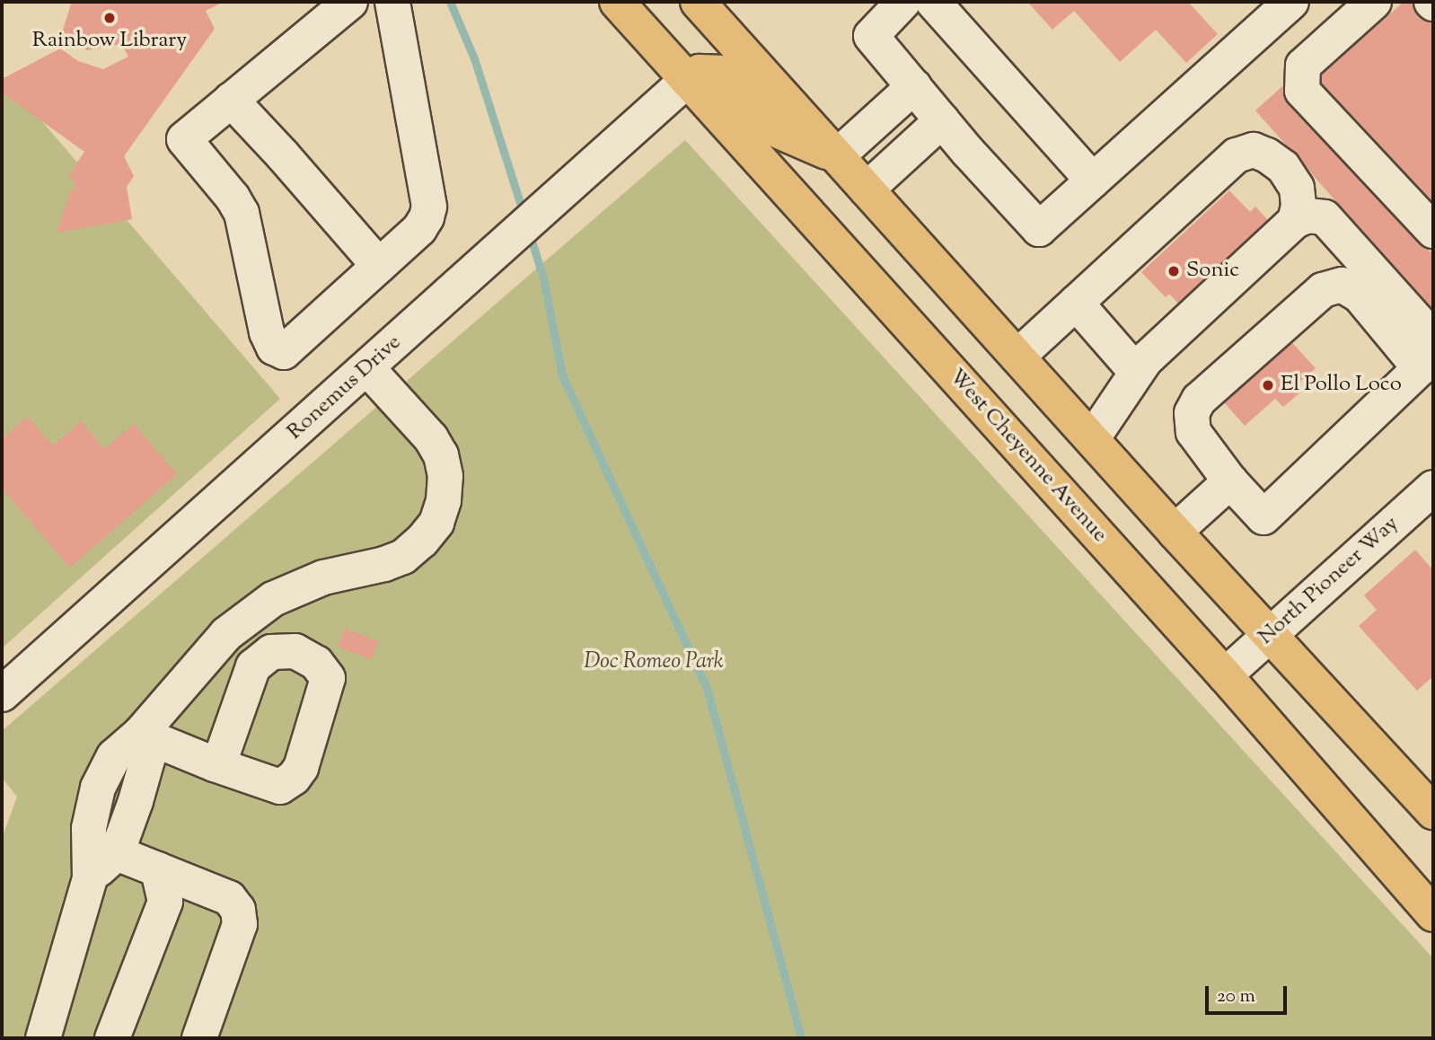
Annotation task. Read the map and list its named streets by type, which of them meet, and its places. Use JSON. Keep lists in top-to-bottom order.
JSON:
{
  "streets": {
    "main road": ["West Cheyenne Avenue"],
    "street": ["Ronemus Drive", "North Pioneer Way"]
  },
  "crossings": [
    ["Ronemus Drive", "West Cheyenne Avenue"],
    ["West Cheyenne Avenue", "North Pioneer Way"]
  ],
  "parks": ["Doc Romeo Park"],
  "places": ["Rainbow Library", "Sonic", "El Pollo Loco"],
  "scale_bar": "20 m"
}
